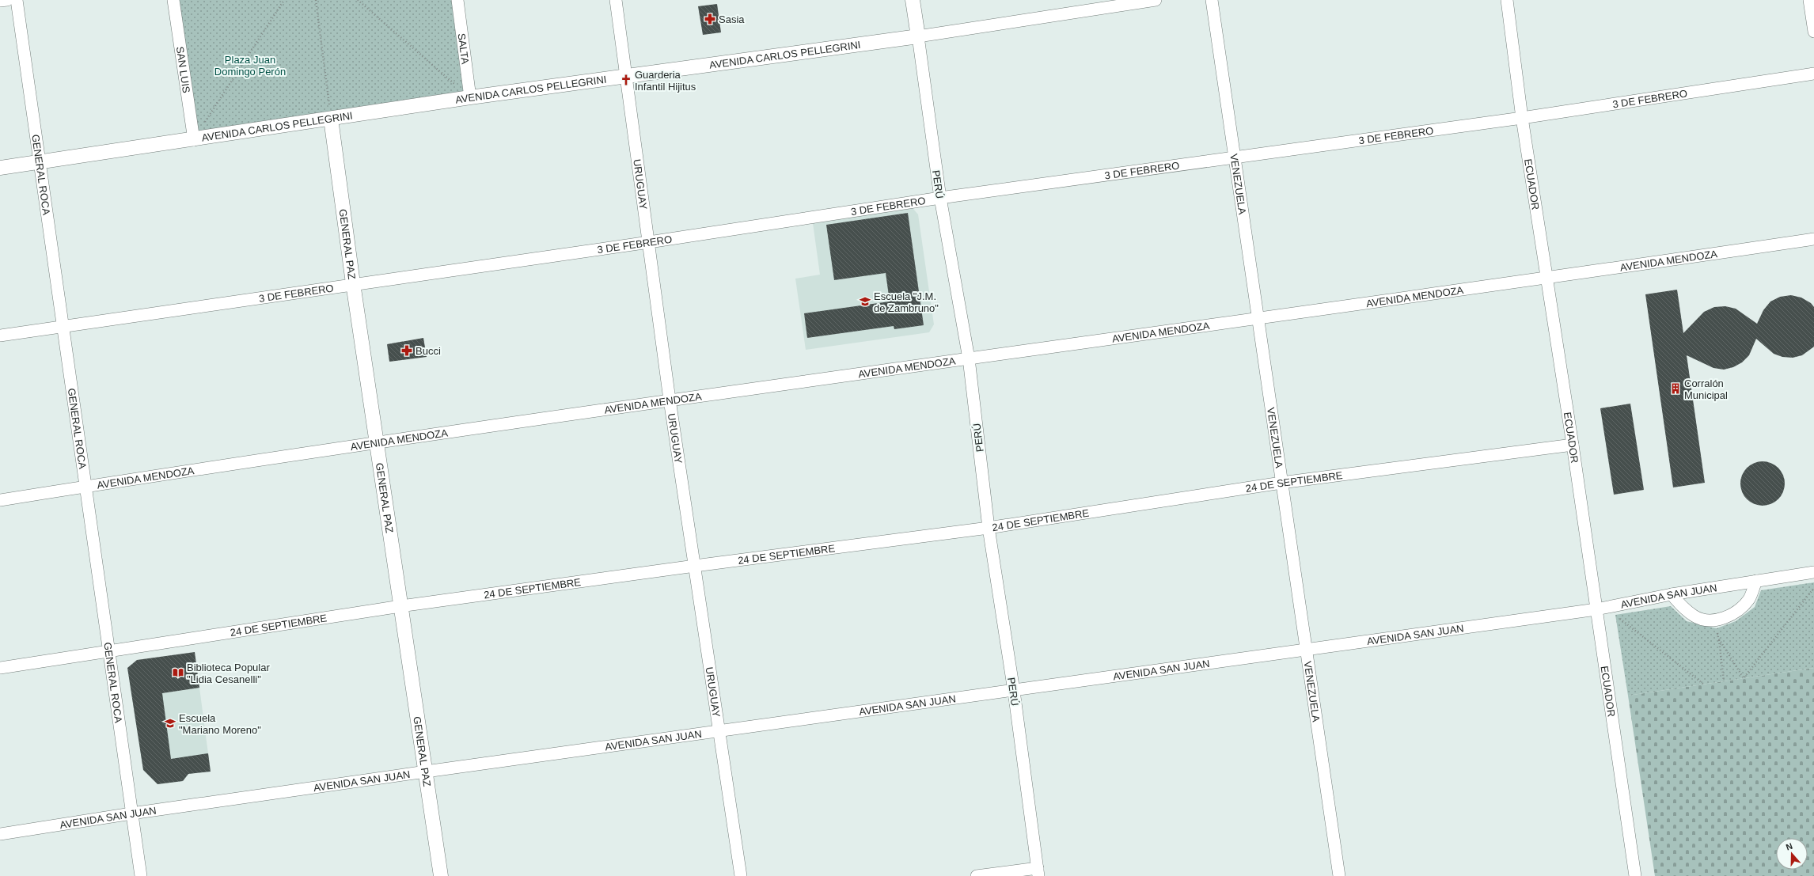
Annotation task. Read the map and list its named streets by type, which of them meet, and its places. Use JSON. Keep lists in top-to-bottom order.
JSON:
{
  "streets": {
    "street": [
      "SALTA",
      "AVENIDA CARLOS PELLEGRINI",
      "SAN LUIS",
      "3 DE FEBRERO",
      "GENERAL ROCA",
      "URUGUAY",
      "PERÚ",
      "VENEZUELA",
      "ECUADOR",
      "GENERAL PAZ",
      "AVENIDA MENDOZA",
      "24 DE SEPTIEMBRE",
      "AVENIDA SAN JUAN"
    ]
  },
  "crossings": [
    ["SALTA", "AVENIDA CARLOS PELLEGRINI"],
    ["AVENIDA CARLOS PELLEGRINI", "SAN LUIS"],
    ["AVENIDA CARLOS PELLEGRINI", "GENERAL ROCA"],
    ["AVENIDA CARLOS PELLEGRINI", "URUGUAY"],
    ["AVENIDA CARLOS PELLEGRINI", "PERÚ"],
    ["AVENIDA CARLOS PELLEGRINI", "GENERAL PAZ"],
    ["3 DE FEBRERO", "GENERAL ROCA"],
    ["3 DE FEBRERO", "URUGUAY"],
    ["3 DE FEBRERO", "PERÚ"],
    ["3 DE FEBRERO", "VENEZUELA"],
    ["3 DE FEBRERO", "ECUADOR"],
    ["3 DE FEBRERO", "GENERAL PAZ"],
    ["GENERAL ROCA", "AVENIDA MENDOZA"],
    ["GENERAL ROCA", "24 DE SEPTIEMBRE"],
    ["GENERAL ROCA", "AVENIDA SAN JUAN"],
    ["URUGUAY", "AVENIDA MENDOZA"],
    ["URUGUAY", "24 DE SEPTIEMBRE"],
    ["URUGUAY", "AVENIDA SAN JUAN"],
    ["PERÚ", "AVENIDA MENDOZA"],
    ["PERÚ", "24 DE SEPTIEMBRE"],
    ["PERÚ", "AVENIDA SAN JUAN"],
    ["VENEZUELA", "AVENIDA MENDOZA"],
    ["VENEZUELA", "24 DE SEPTIEMBRE"],
    ["VENEZUELA", "AVENIDA SAN JUAN"],
    ["ECUADOR", "AVENIDA MENDOZA"],
    ["ECUADOR", "24 DE SEPTIEMBRE"],
    ["ECUADOR", "AVENIDA SAN JUAN"],
    ["GENERAL PAZ", "AVENIDA MENDOZA"],
    ["GENERAL PAZ", "24 DE SEPTIEMBRE"],
    ["GENERAL PAZ", "AVENIDA SAN JUAN"]
  ],
  "parks": ["Plaza Juan Domingo Perón"],
  "places": {
    "pharmacy": ["Sasia", "Bucci"],
    "church": ["Guarderia Infantil Hijitus"],
    "school or university": ["Escuela \"J.M. de Zambruno\"", "Escuela \"Mariano Moreno\""],
    "building": ["Corralón Municipal"],
    "library": ["Biblioteca Popular \"Lidia Cesanelli\""]
  },
  "north": "top"
}
